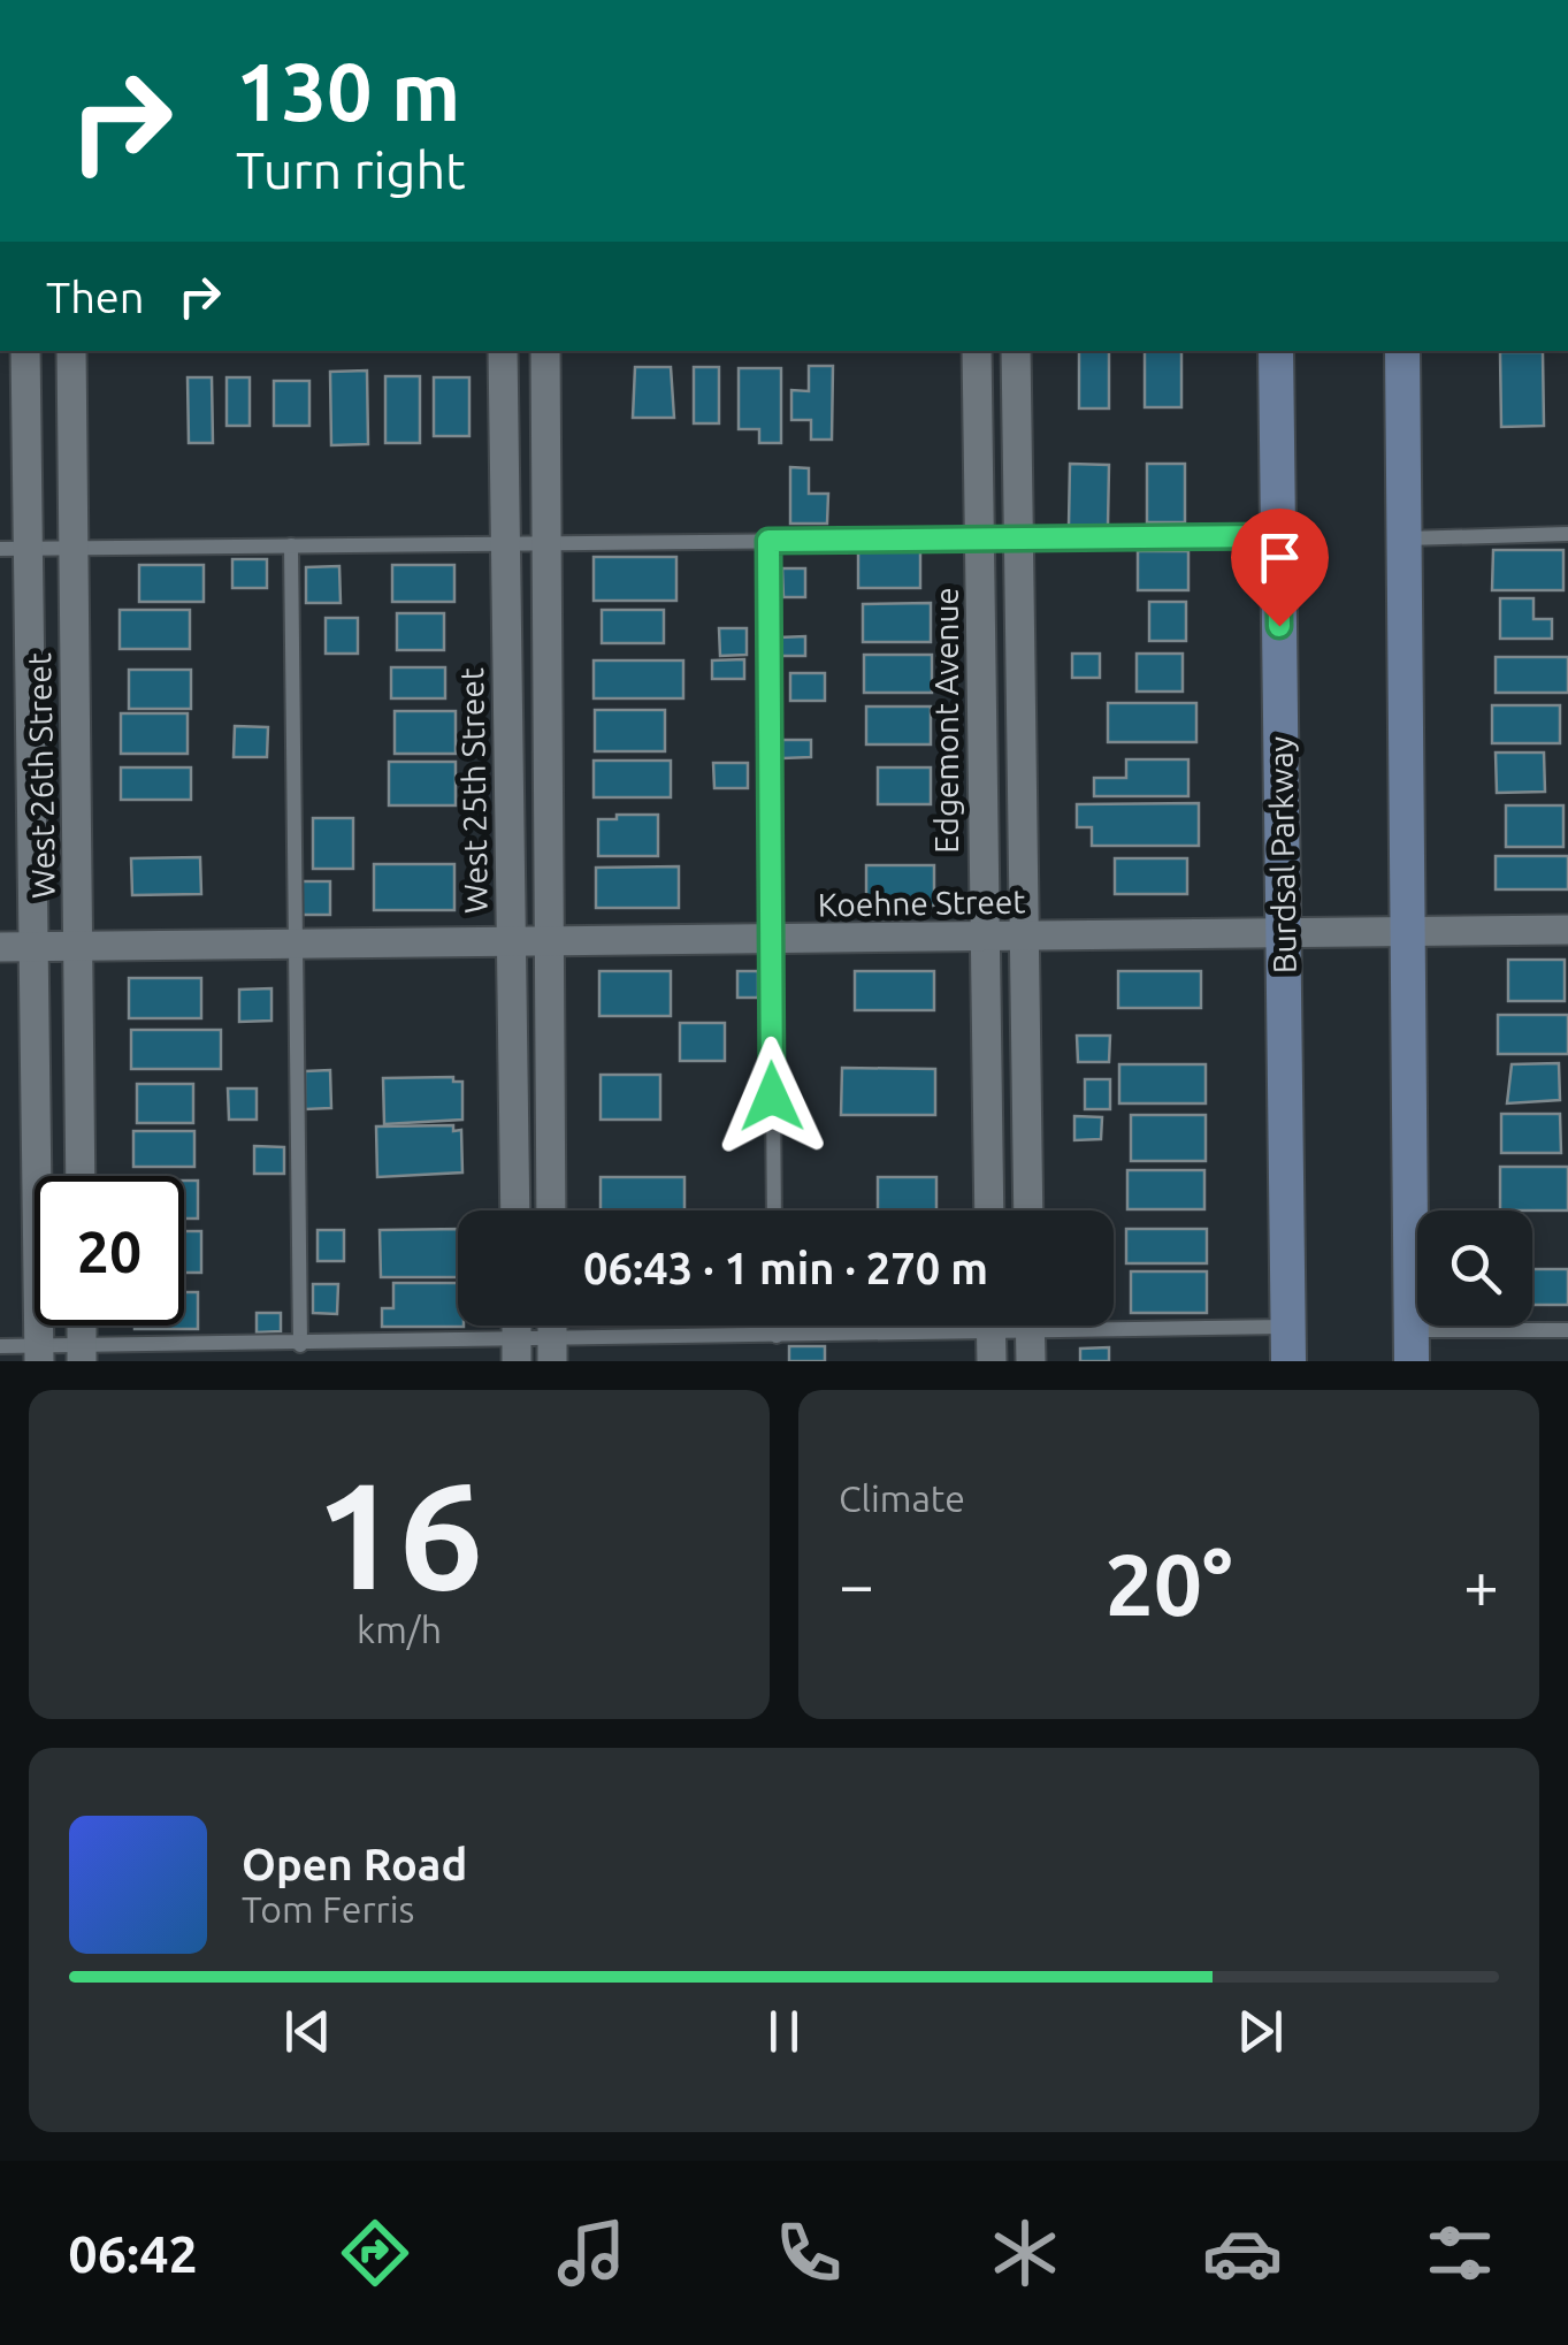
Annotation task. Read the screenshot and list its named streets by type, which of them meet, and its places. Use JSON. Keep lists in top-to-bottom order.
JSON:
{
  "streets": {
    "street": [
      "Edgemont Avenue",
      "West 26th Street",
      "West 25th Street",
      "Burdsal Parkway",
      "Koehne Street"
    ]
  },
  "crossings": [
    ["Edgemont Avenue", "Koehne Street"],
    ["West 26th Street", "Koehne Street"],
    ["West 25th Street", "Koehne Street"],
    ["Burdsal Parkway", "Koehne Street"]
  ],
  "page": {
    "turn": ["130 m", "Turn right"],
    "then": "Then",
    "limit": "20",
    "trip": "06:43 · 1 min · 270 m",
    "tile": [
      ["16", "km/h"],
      "Climate"
    ],
    "heat": ["−", "20°", "+"],
    "song": ["Open Road", "Tom Ferris"],
    "tabs": "06:42"
  }
}
